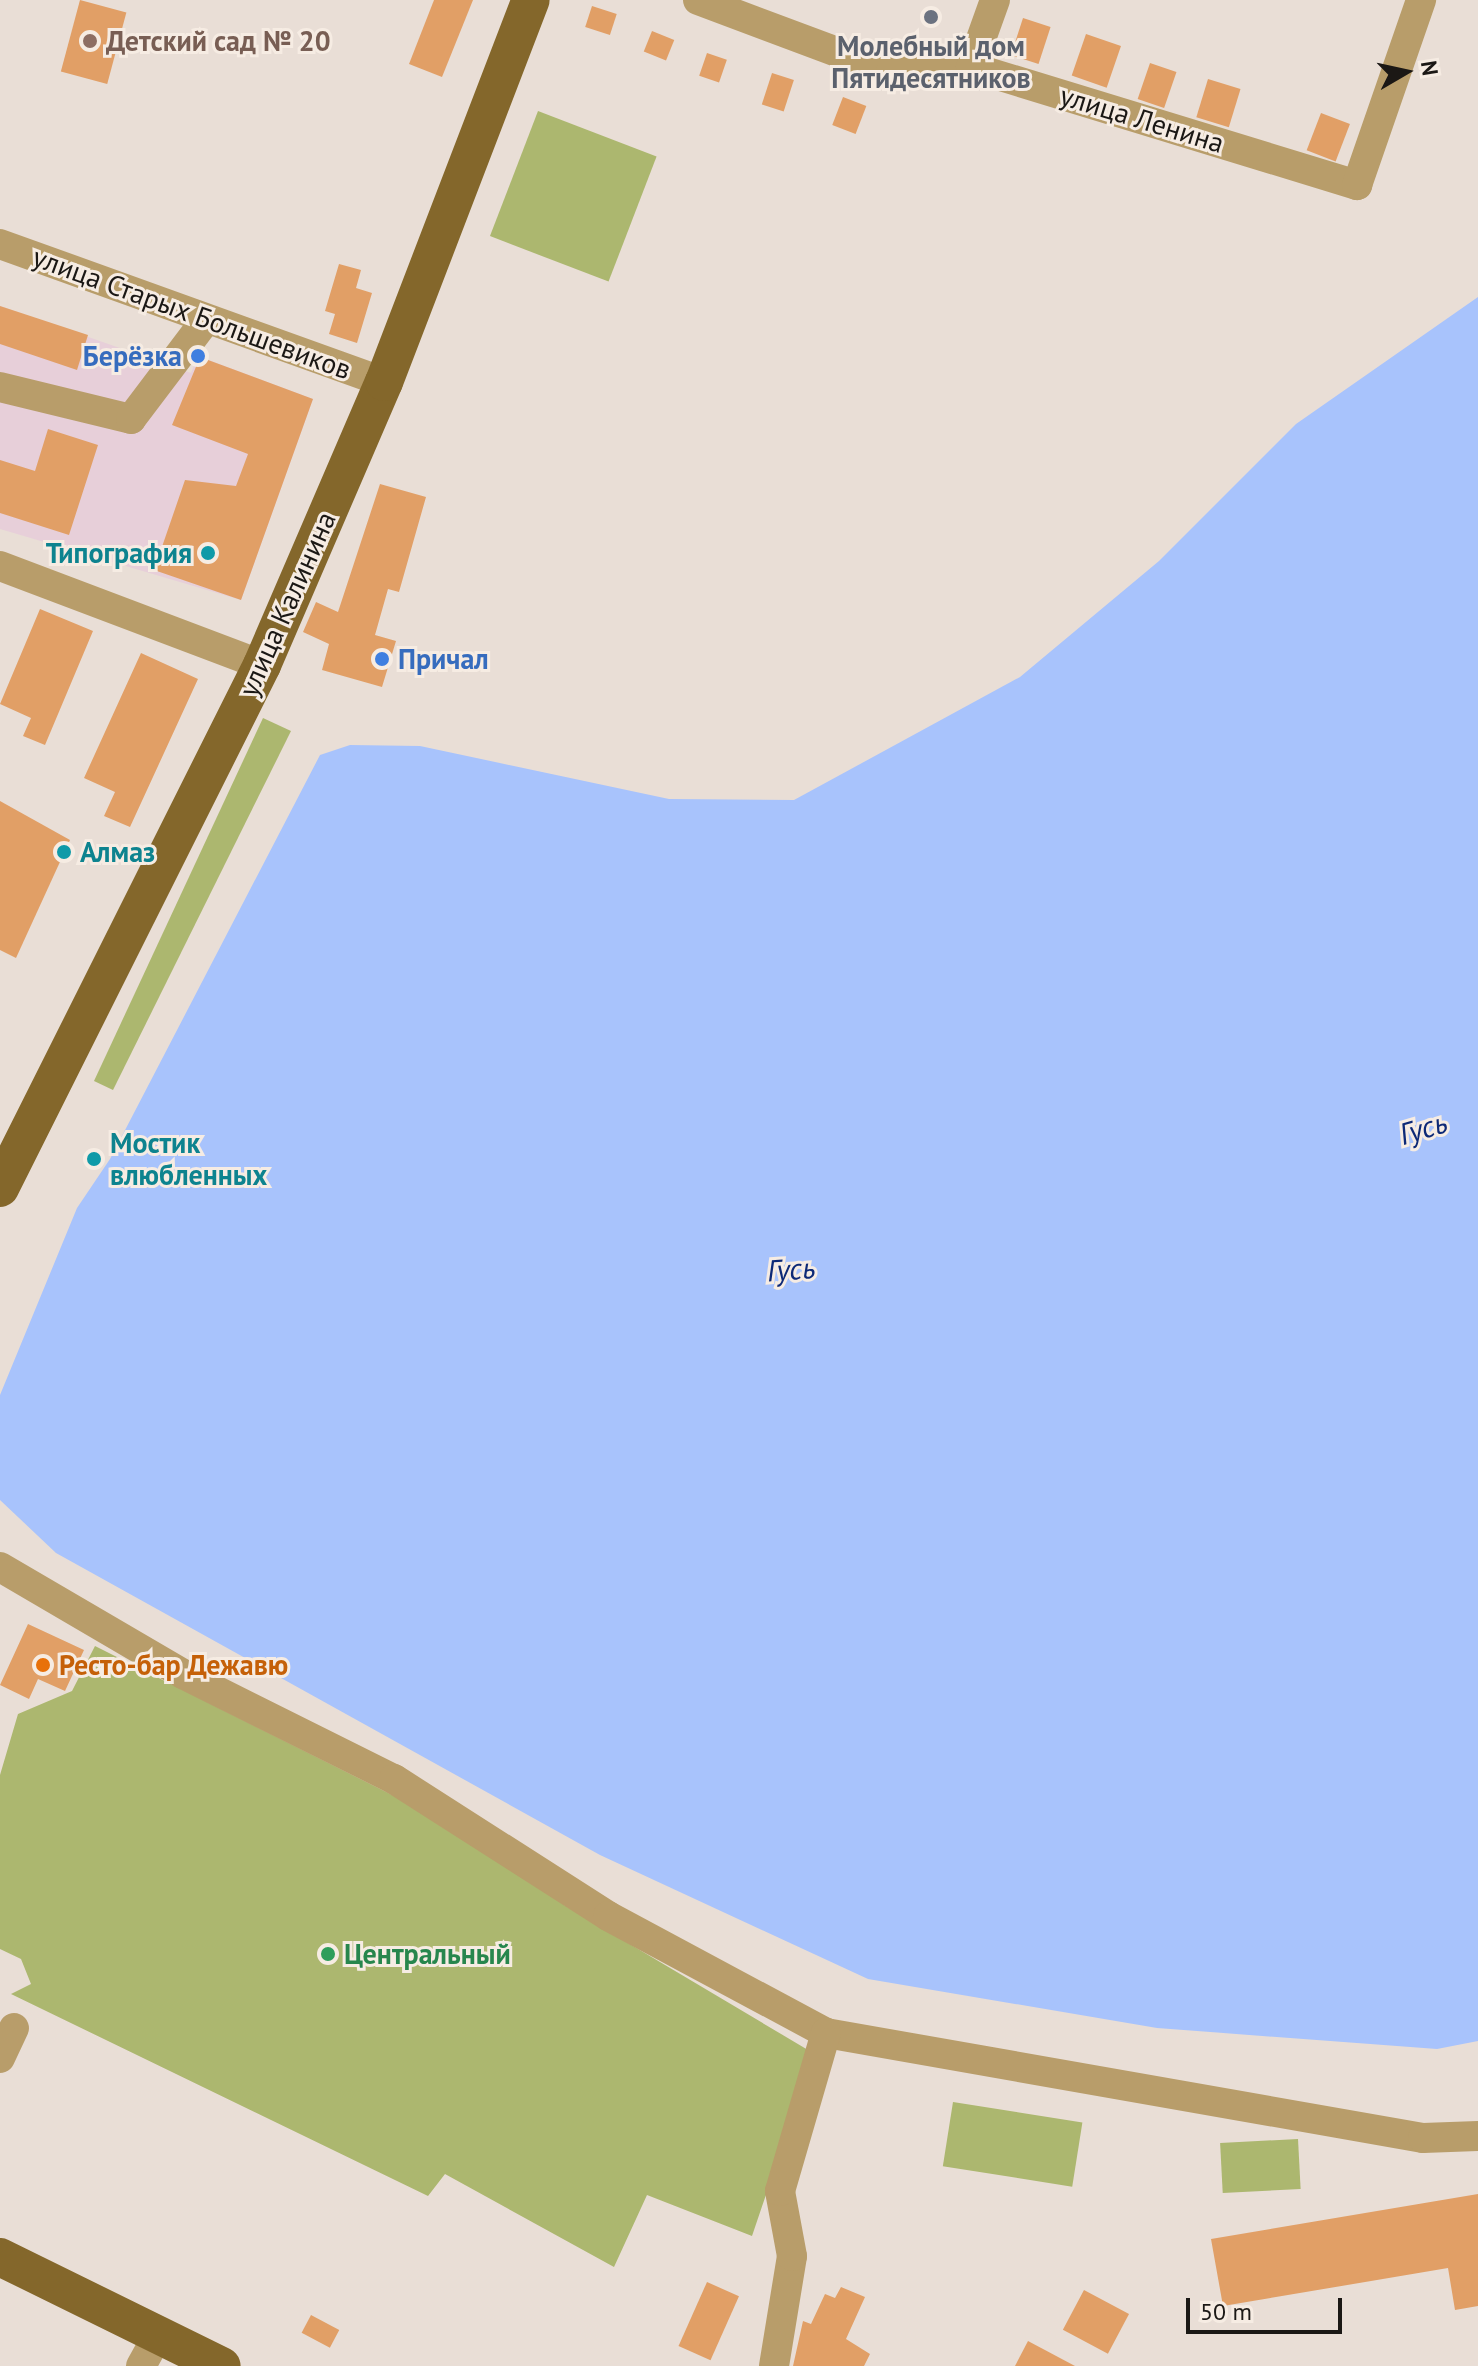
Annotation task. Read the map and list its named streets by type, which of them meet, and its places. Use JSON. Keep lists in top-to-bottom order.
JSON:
{
  "streets": {
    "main road": ["улица Калинина"],
    "street": ["улица Ленина", "улица Старых Большевиков"]
  },
  "crossings": [
    ["улица Старых Большевиков", "улица Калинина"]
  ],
  "water": ["Гусь"],
  "places": [
    "Молебный дом Пятидесятников",
    "Детский сад № 20",
    "Берёзка",
    "Типография",
    "Причал",
    "Алмаз",
    "Мостик влюбленных",
    "Ресто-бар Дежавю",
    "Центральный"
  ],
  "scale_bar": "50 m",
  "north": "right"
}
